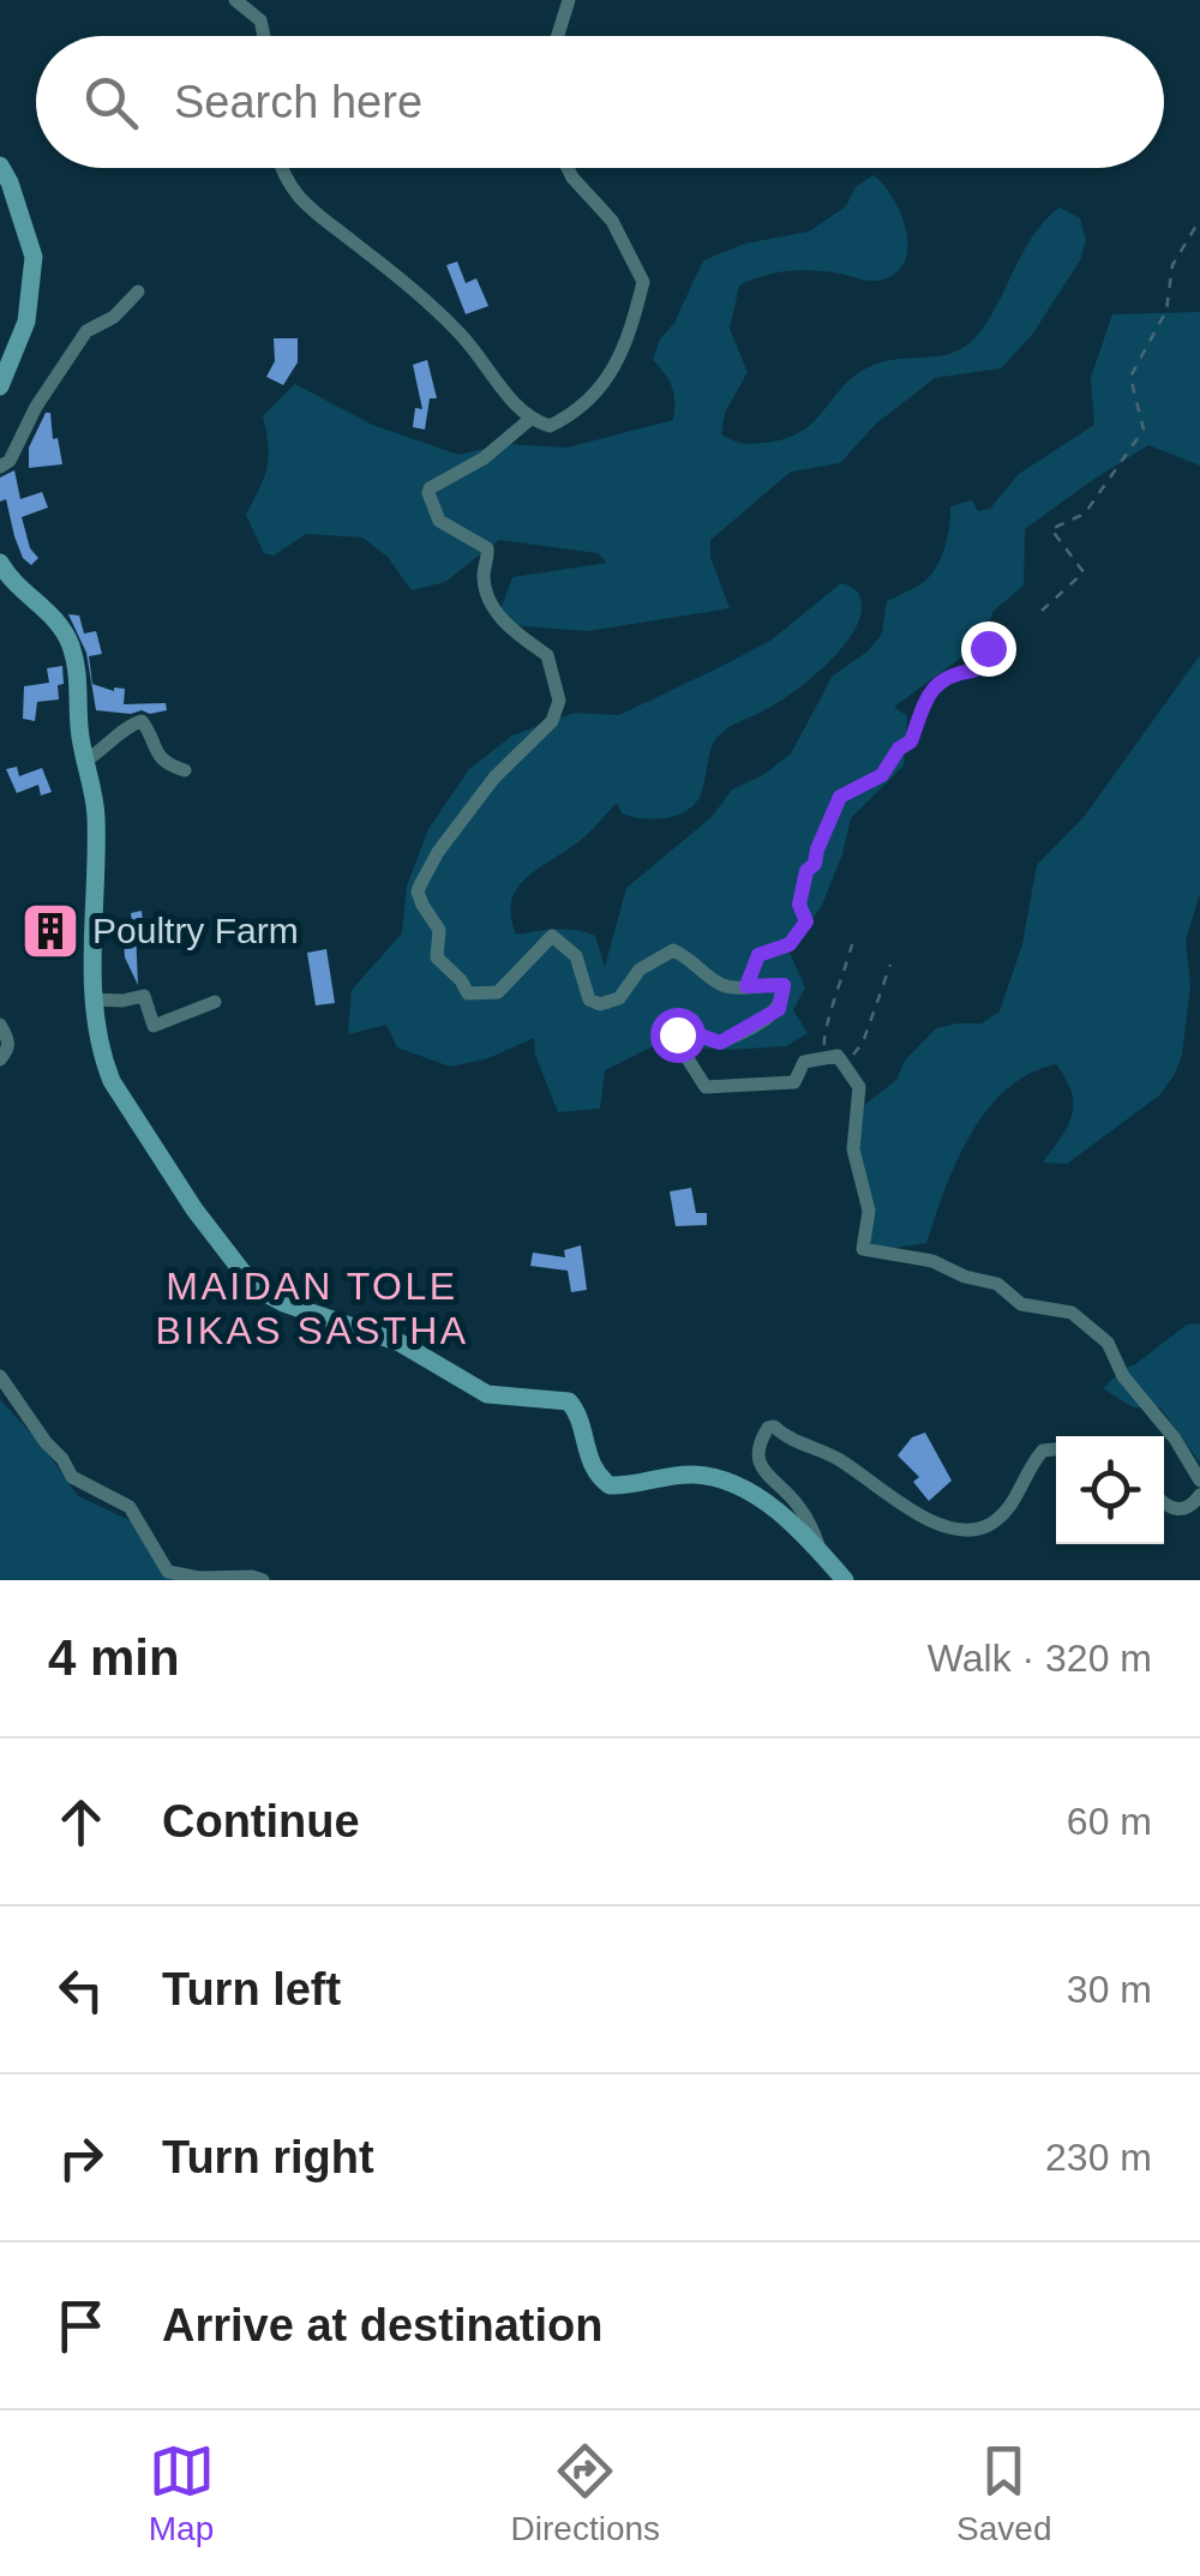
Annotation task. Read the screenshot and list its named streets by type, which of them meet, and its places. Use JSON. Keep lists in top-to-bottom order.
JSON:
{
  "districts": ["MAIDAN TOLE BIKAS SASTHA"],
  "places": {
    "building": ["Poultry Farm"]
  },
  "page": {
    "search": "Search here",
    "heading": ["4 min", "Walk · 320 m"],
    "list": [
      ["Continue", "60 m"],
      ["Turn left", "30 m"],
      ["Turn right", "230 m"],
      "Arrive at destination"
    ],
    "nav": ["Map", "Directions", "Saved"]
  }
}
